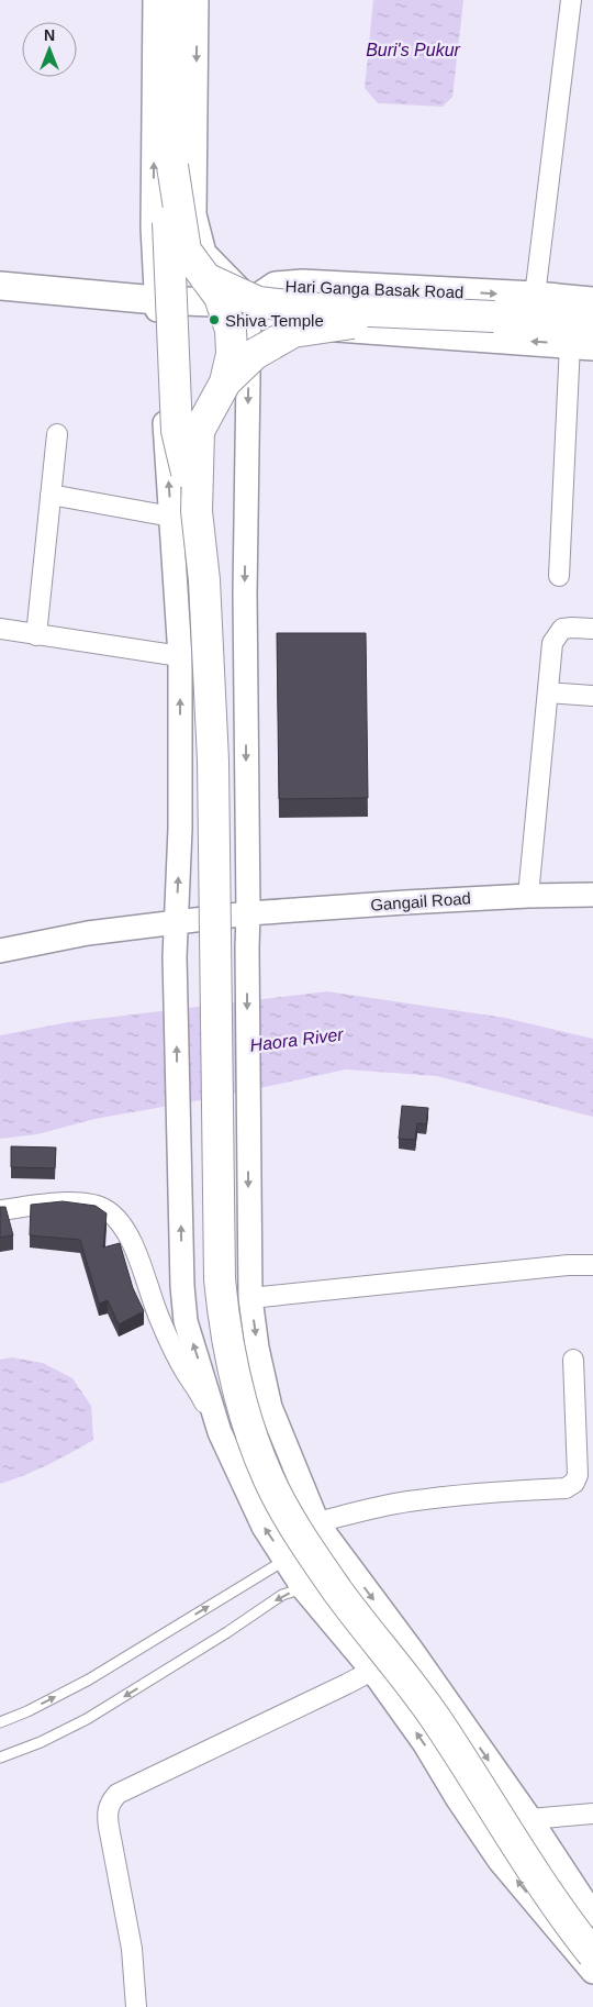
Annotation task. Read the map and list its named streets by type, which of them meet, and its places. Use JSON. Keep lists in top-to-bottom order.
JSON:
{
  "streets": {
    "main road": ["Hari Ganga Basak Road"],
    "street": ["Gangail Road"]
  },
  "water": ["Buri's Pukur", "Haora River"],
  "places": ["Shiva Temple"],
  "north": "top"
}
